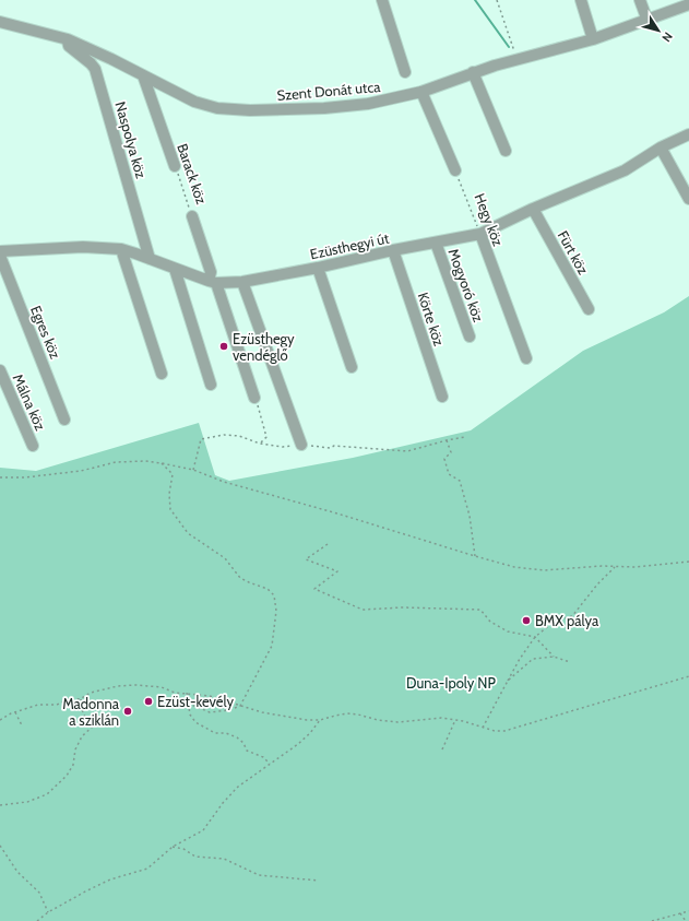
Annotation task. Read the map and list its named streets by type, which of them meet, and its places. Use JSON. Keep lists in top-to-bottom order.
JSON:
{
  "streets": {
    "street": [
      "Szent Donát utca",
      "Naspolya köz",
      "Barack köz",
      "Hegy köz",
      "Ezüsthegyi út",
      "Fürt köz",
      "Mogyoró köz",
      "Körte köz",
      "Egres köz",
      "Málna köz"
    ]
  },
  "crossings": [
    ["Szent Donát utca", "Naspolya köz"],
    ["Szent Donát utca", "Barack köz"],
    ["Naspolya köz", "Ezüsthegyi út"],
    ["Barack köz", "Ezüsthegyi út"],
    ["Hegy köz", "Ezüsthegyi út"],
    ["Ezüsthegyi út", "Fürt köz"],
    ["Ezüsthegyi út", "Mogyoró köz"],
    ["Ezüsthegyi út", "Körte köz"]
  ],
  "parks": ["Duna-Ipoly NP"],
  "places": [
    "Ezüsthegy vendéglő",
    "BMX pálya",
    "Ezüst-kevély",
    "Madonna a sziklán"
  ],
  "north": "bottom right"
}
